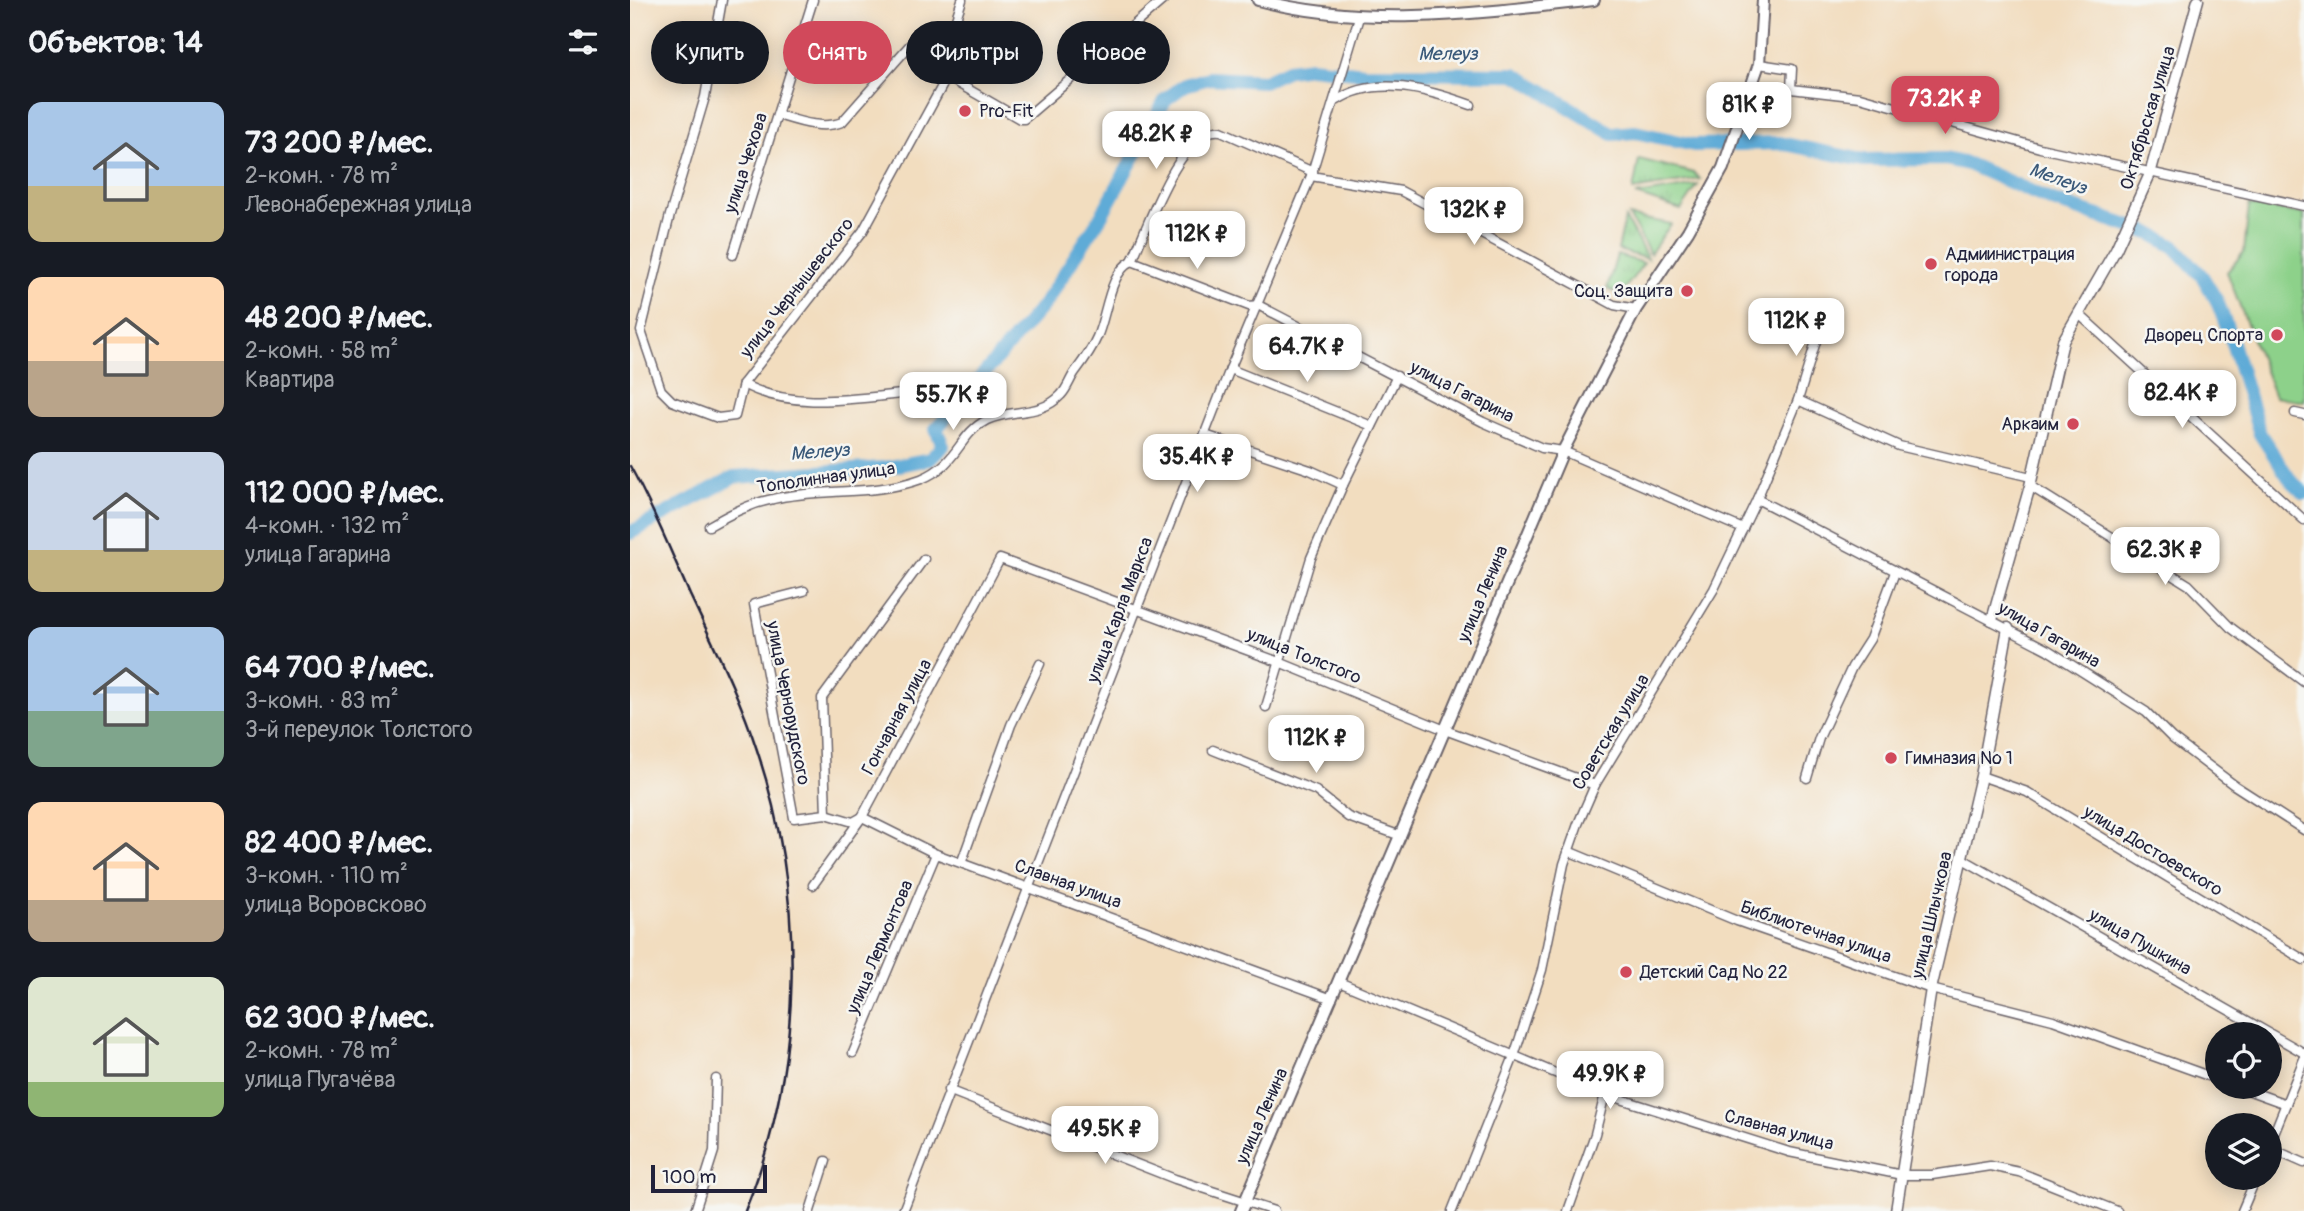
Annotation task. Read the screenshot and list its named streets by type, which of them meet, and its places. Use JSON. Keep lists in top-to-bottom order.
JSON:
{
  "streets": {
    "main road": ["улица Ленина"],
    "street": [
      "Октябрьская улица",
      "улица Чехова",
      "улица Чернышевского",
      "улица Гагарина",
      "Тополинная улица",
      "улица Карла Маркса",
      "улица Толстого",
      "улица Чернорудского",
      "Гончарная улица",
      "Советская улица",
      "улица Достоевского",
      "Славная улица",
      "улица Шлычкова",
      "Библиотечная улица",
      "улица Пушкина",
      "улица Лермонтова"
    ]
  },
  "crossings": [
    ["улица Гагарина", "Тополинная улица"],
    ["улица Гагарина", "улица Ленина"],
    ["улица Гагарина", "улица Карла Маркса"],
    ["улица Гагарина", "Советская улица"],
    ["улица Гагарина", "улица Шлычкова"],
    ["Тополинная улица", "улица Карла Маркса"],
    ["улица Ленина", "улица Толстого"],
    ["улица Ленина", "Славная улица"],
    ["улица Карла Маркса", "улица Толстого"],
    ["улица Карла Маркса", "Славная улица"],
    ["улица Толстого", "Гончарная улица"],
    ["улица Толстого", "Советская улица"],
    ["улица Чернорудского", "Славная улица"],
    ["Гончарная улица", "Славная улица"],
    ["Советская улица", "Славная улица"],
    ["Советская улица", "Библиотечная улица"],
    ["улица Достоевского", "улица Шлычкова"],
    ["Славная улица", "улица Шлычкова"],
    ["Славная улица", "улица Лермонтова"],
    ["улица Шлычкова", "Библиотечная улица"],
    ["улица Шлычкова", "улица Пушкина"]
  ],
  "water": ["Мелеуз"],
  "places": [
    "Pro-Fit",
    "Адмиинистрация города",
    "Соц. Защита",
    "Дворец Спорта",
    "Аркаим",
    "Гимназия № 1",
    "Детский Сад № 22"
  ],
  "scale_bar": "100 m",
  "page": {
    "heading": "Объектов: 14",
    "chip": [
      "Купить",
      "Снять",
      "Фильтры",
      "Новое"
    ],
    "price": [
      "73.2K ₽",
      "81K ₽",
      "48.2K ₽",
      "132K ₽",
      "112K ₽",
      "112K ₽",
      "64.7K ₽",
      "82.4K ₽",
      "55.7K ₽",
      "35.4K ₽",
      "62.3K ₽",
      "112K ₽",
      "49.9K ₽",
      "49.5K ₽"
    ],
    "list": [
      {
        "name": "73 200 ₽/мес.",
        "note": "2-комн. · 78 m² · Левонабережная улица"
      },
      {
        "name": "48 200 ₽/мес.",
        "note": "2-комн. · 58 m² · Квартира"
      },
      {
        "name": "112 000 ₽/мес.",
        "note": "4-комн. · 132 m² · улица Гагарина"
      },
      {
        "name": "64 700 ₽/мес.",
        "note": "3-комн. · 83 m² · 3-й переулок Толстого"
      },
      {
        "name": "82 400 ₽/мес.",
        "note": "3-комн. · 110 m² · улица Воровсково"
      },
      {
        "name": "62 300 ₽/мес.",
        "note": "2-комн. · 78 m² · улица Пугачёва"
      }
    ],
    "scale": "100 m"
  }
}
